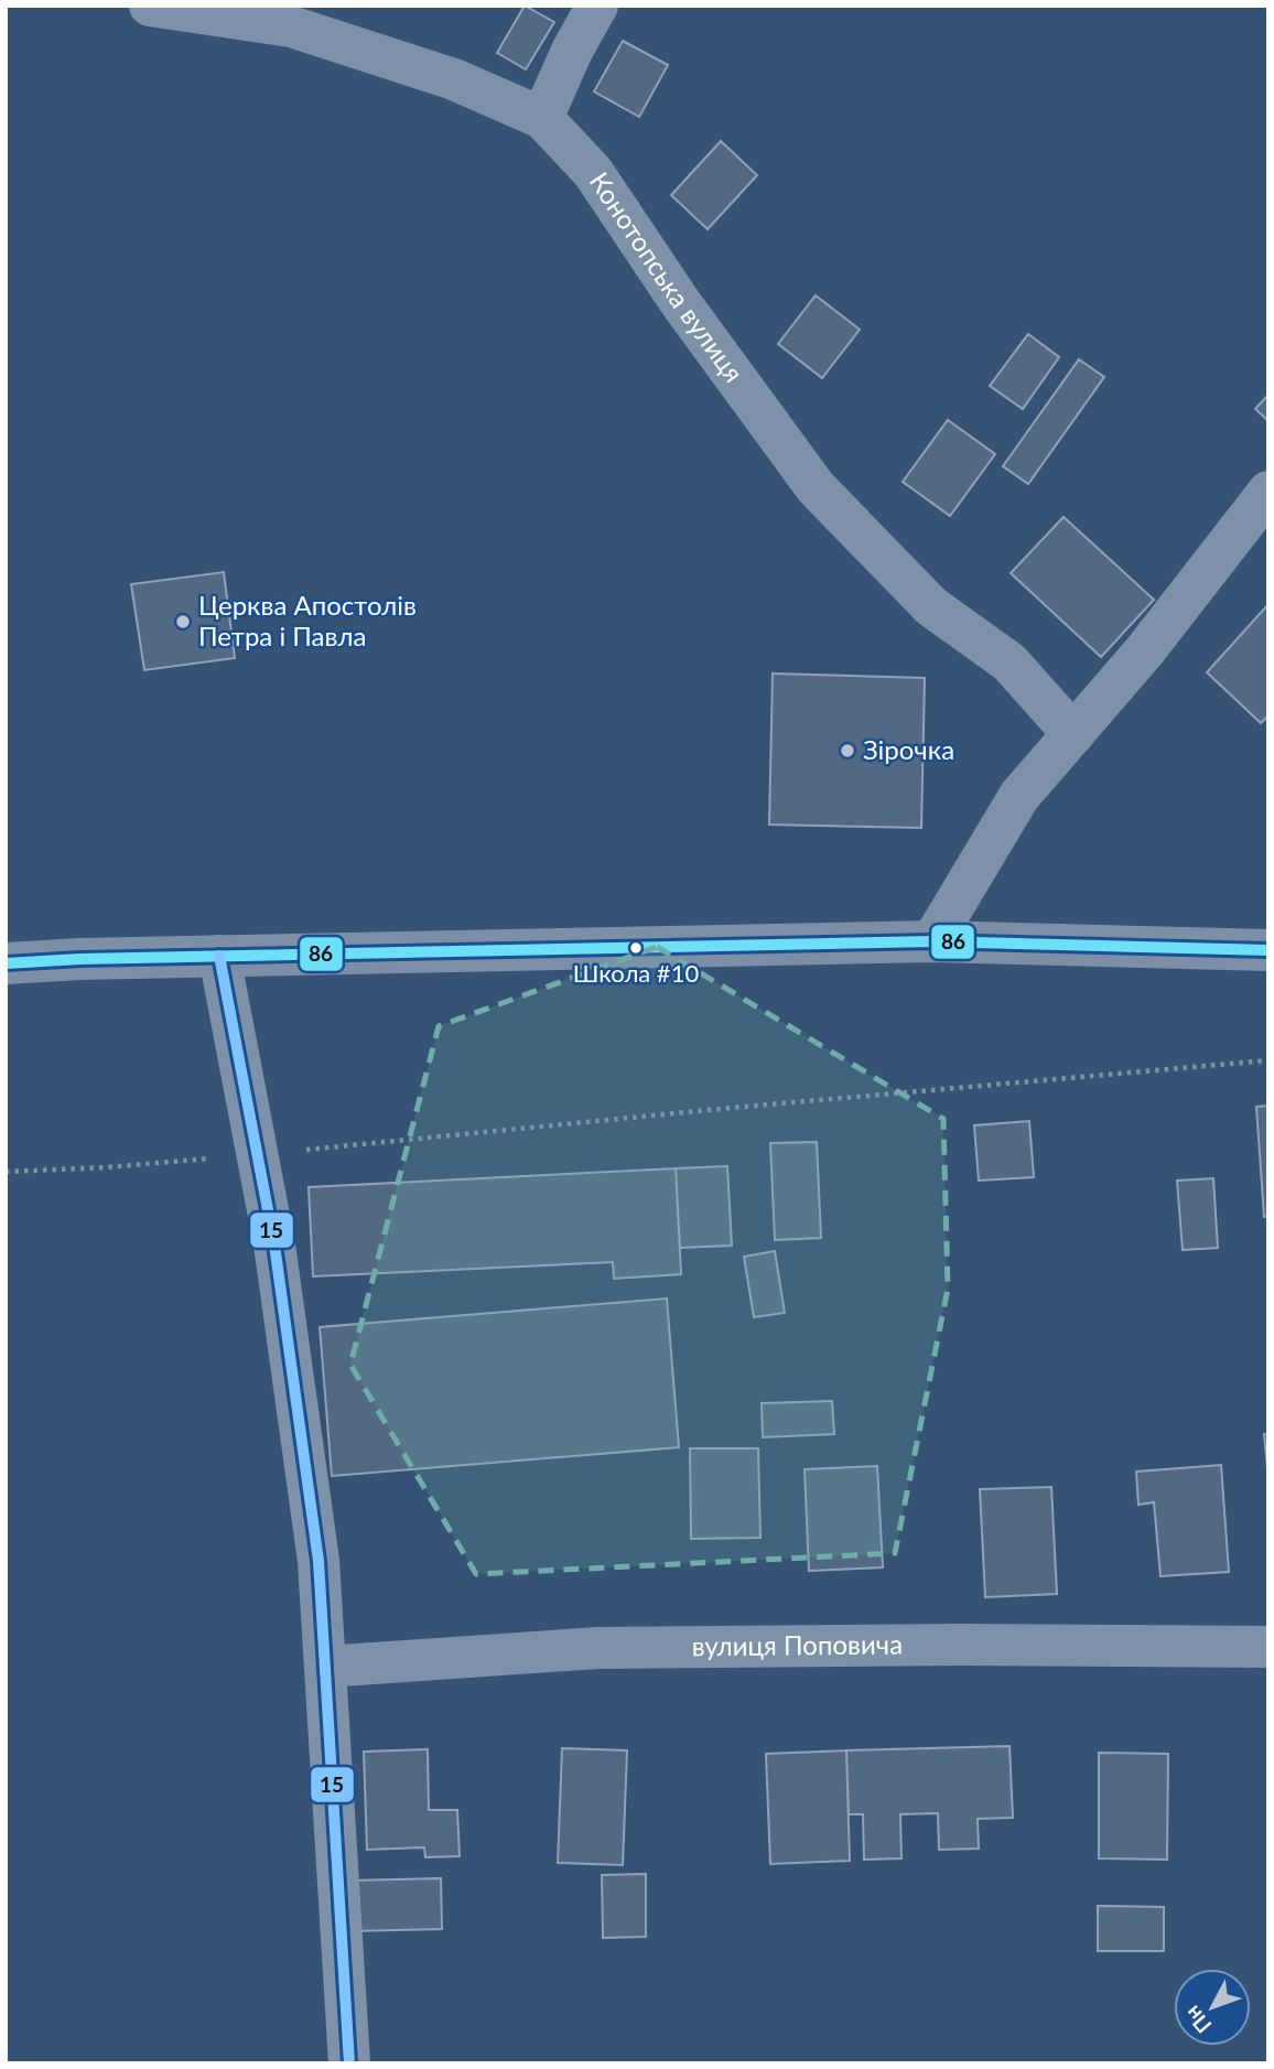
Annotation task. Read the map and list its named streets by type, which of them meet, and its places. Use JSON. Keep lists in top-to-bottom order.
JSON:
{
  "streets": {
    "street": ["Конотопська вулиця", "вулиця Поповича"]
  },
  "places": ["Церква Апостолів Петра і Павла", "Зірочка", "Школа #10"],
  "lines": ["transit line 86", "transit line 15"],
  "north": "bottom left"
}
